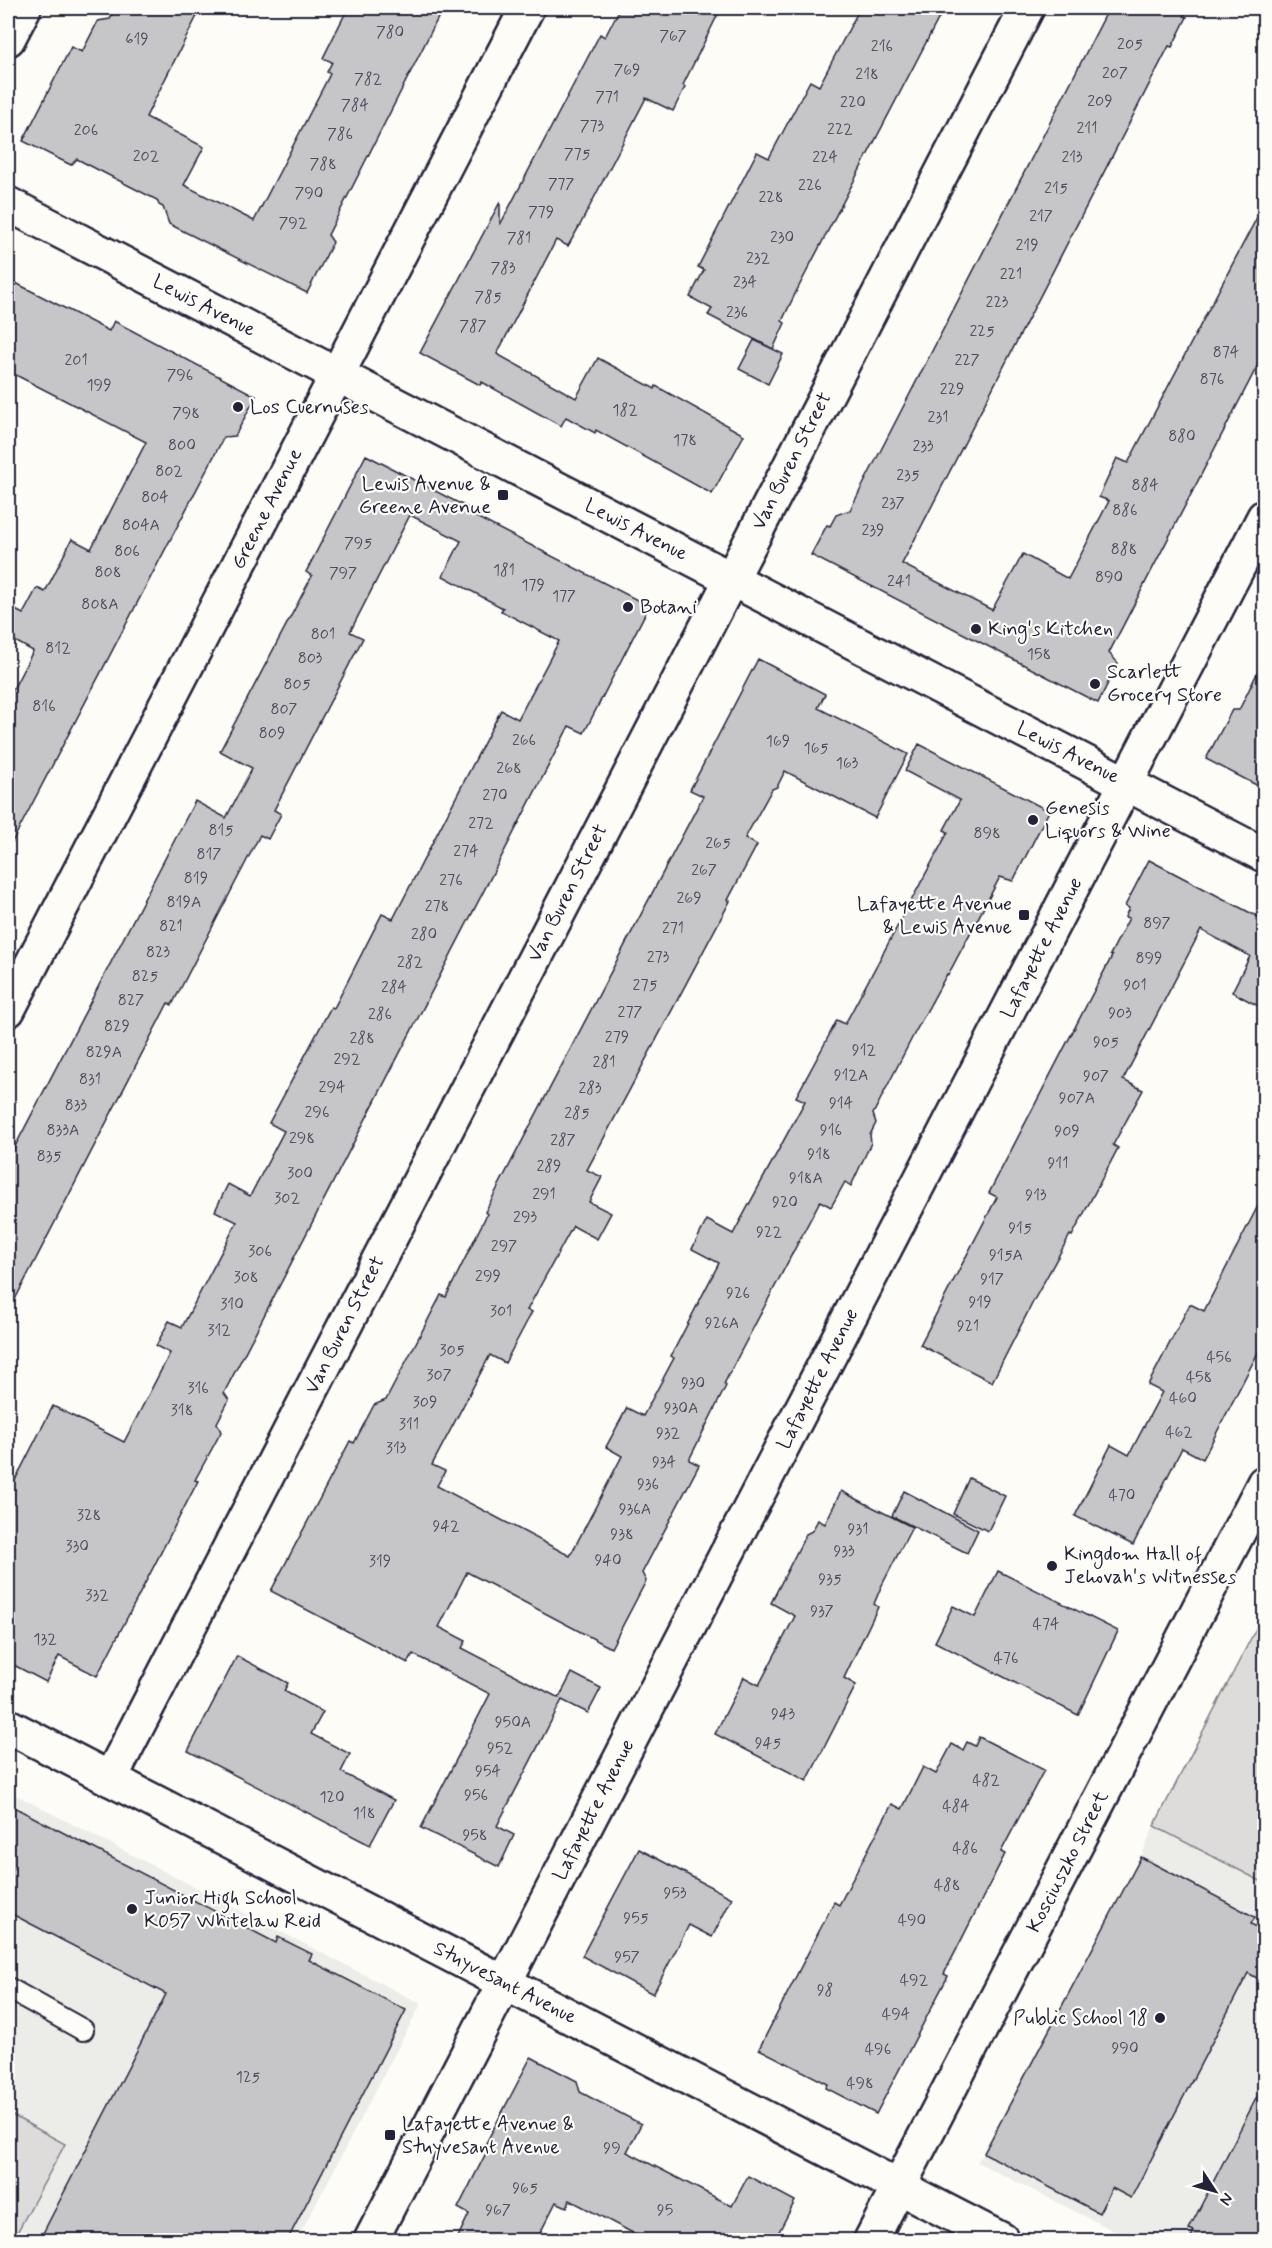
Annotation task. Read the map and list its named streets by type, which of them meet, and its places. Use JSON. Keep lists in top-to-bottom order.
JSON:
{
  "streets": {
    "street": [
      "Lewis Avenue",
      "Van Buren Street",
      "Greene Avenue",
      "Lafayette Avenue",
      "Kosciuszko Street",
      "Stuyvesant Avenue"
    ]
  },
  "crossings": [
    ["Lewis Avenue", "Van Buren Street"],
    ["Lewis Avenue", "Greene Avenue"],
    ["Lewis Avenue", "Lafayette Avenue"],
    ["Van Buren Street", "Stuyvesant Avenue"],
    ["Lafayette Avenue", "Stuyvesant Avenue"],
    ["Kosciuszko Street", "Stuyvesant Avenue"]
  ],
  "places": {
    "other": [
      "Los Cuernuses",
      "Botani",
      "King's Kitchen",
      "Scarlett Grocery Store",
      "Genesis Liquors & Wine",
      "Kingdom Hall of Jehovah's Witnesses",
      "Junior High School K057 Whitelaw Reid",
      "Public School 18"
    ],
    "transit": ["Lewis Avenue & Greene Avenue", "Lafayette Avenue & Lewis Avenue", "Lafayette Avenue & Stuyvesant Avenue"]
  },
  "house_numbers": [
    "780",
    "767",
    "619",
    "205",
    "216",
    "769",
    "207",
    "218",
    "782",
    "771",
    "209",
    "220",
    "784",
    "773",
    "211",
    "222",
    "206",
    "786",
    "775",
    "202",
    "224",
    "213",
    "788",
    "777",
    "226",
    "215",
    "790",
    "228",
    "779",
    "217",
    "792",
    "230",
    "781",
    "219",
    "232",
    "783",
    "221",
    "234",
    "785",
    "223",
    "236",
    "787",
    "225",
    "874",
    "201",
    "227",
    "796",
    "876",
    "199",
    "229",
    "182",
    "798",
    "231",
    "880",
    "178",
    "800",
    "233",
    "802",
    "235",
    "884",
    "804",
    "237",
    "886",
    "804A",
    "239",
    "795",
    "888",
    "806",
    "181",
    "808",
    "797",
    "890",
    "241",
    "179",
    "177",
    "808A",
    "801",
    "812",
    "158",
    "803",
    "805",
    "816",
    "807",
    "809",
    "266",
    "169",
    "165",
    "163",
    "268",
    "270",
    "272",
    "815",
    "898",
    "265",
    "274",
    "817",
    "267",
    "819",
    "276",
    "269",
    "819A",
    "278",
    "897",
    "821",
    "271",
    "280",
    "823",
    "273",
    "899",
    "282",
    "825",
    "275",
    "901",
    "284",
    "827",
    "277",
    "903",
    "286",
    "829",
    "279",
    "288",
    "905",
    "912",
    "829A",
    "292",
    "281",
    "912A",
    "907",
    "831",
    "294",
    "283",
    "907A",
    "914",
    "833",
    "296",
    "285",
    "833A",
    "916",
    "909",
    "298",
    "287",
    "918",
    "835",
    "911",
    "289",
    "300",
    "918A",
    "291",
    "913",
    "302",
    "920",
    "293",
    "915",
    "922",
    "297",
    "306",
    "915A",
    "299",
    "308",
    "917",
    "926",
    "919",
    "310",
    "301",
    "926A",
    "921",
    "312",
    "305",
    "456",
    "307",
    "458",
    "930",
    "316",
    "460",
    "309",
    "930A",
    "318",
    "311",
    "462",
    "932",
    "313",
    "934",
    "936",
    "470",
    "936A",
    "328",
    "942",
    "931",
    "938",
    "330",
    "933",
    "940",
    "319",
    "935",
    "332",
    "937",
    "474",
    "132",
    "476",
    "943",
    "950A",
    "945",
    "952",
    "954",
    "482",
    "956",
    "120",
    "484",
    "118",
    "958",
    "486",
    "488",
    "953",
    "955",
    "490",
    "957",
    "492",
    "98",
    "494",
    "990",
    "496",
    "125",
    "498",
    "99",
    "965",
    "967",
    "95"
  ],
  "north": "bottom right"
}
